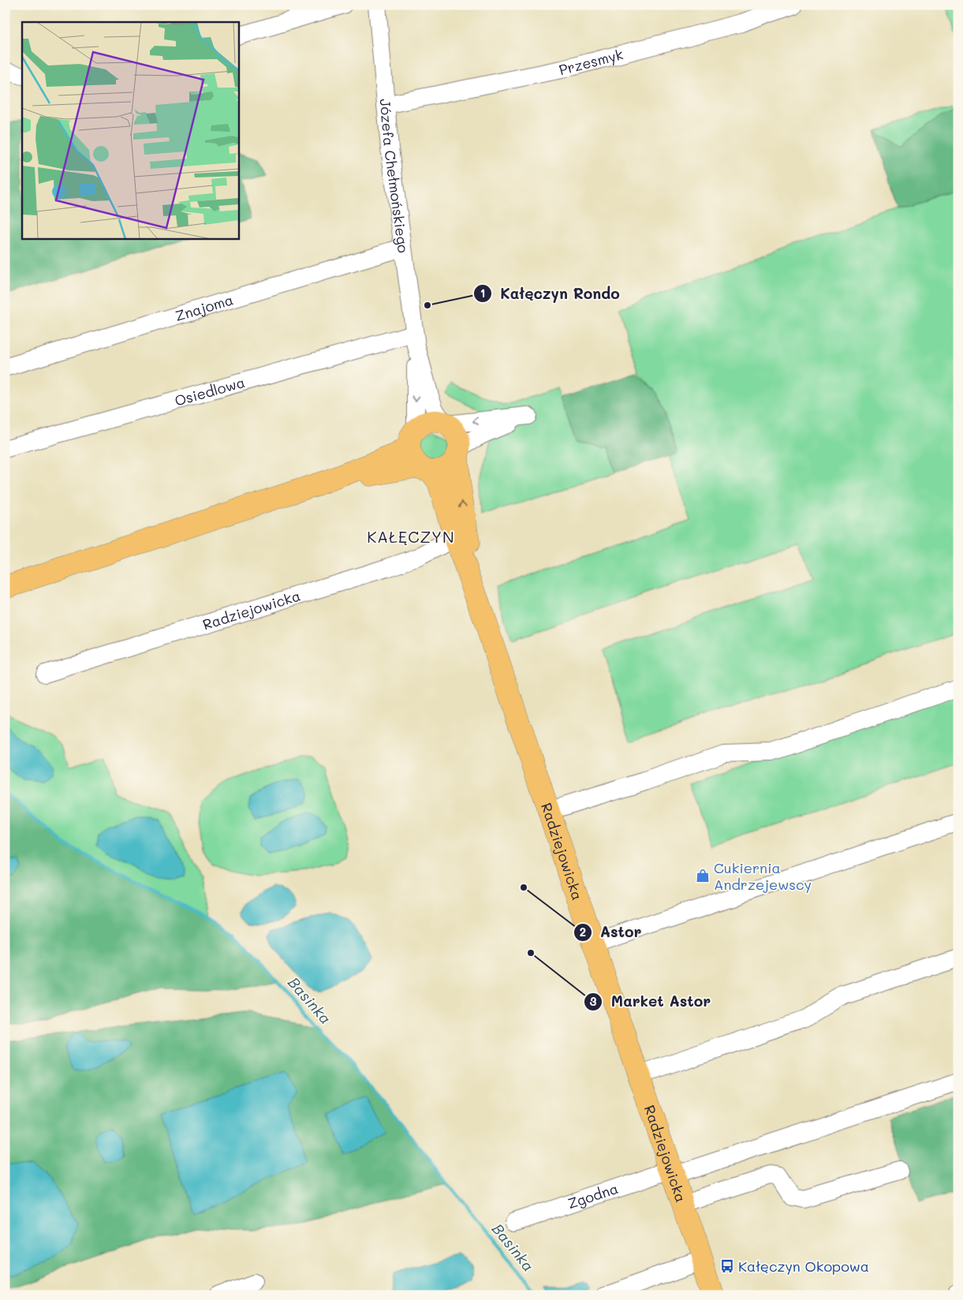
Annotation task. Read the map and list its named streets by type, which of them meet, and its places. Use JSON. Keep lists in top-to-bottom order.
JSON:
{
  "streets": {
    "main road": ["Radziejowicka"],
    "street": [
      "Przesmyk",
      "Józefa Chełmońskiego",
      "Znajoma",
      "Osiedlowa",
      "Zgodna"
    ]
  },
  "crossings": [
    ["Przesmyk", "Józefa Chełmońskiego"],
    ["Józefa Chełmońskiego", "Znajoma"],
    ["Józefa Chełmońskiego", "Osiedlowa"],
    ["Józefa Chełmońskiego", "Radziejowicka"],
    ["Radziejowicka", "Zgodna"]
  ],
  "districts": ["KAŁĘCZYN"],
  "water": ["Basinka"],
  "places": {
    "other": ["Kałęczyn Rondo", "Astor", "Market Astor"],
    "shop": ["Cukiernia Andrzejewscy"],
    "bus stop": ["Kałęczyn Okopowa"]
  }
}
